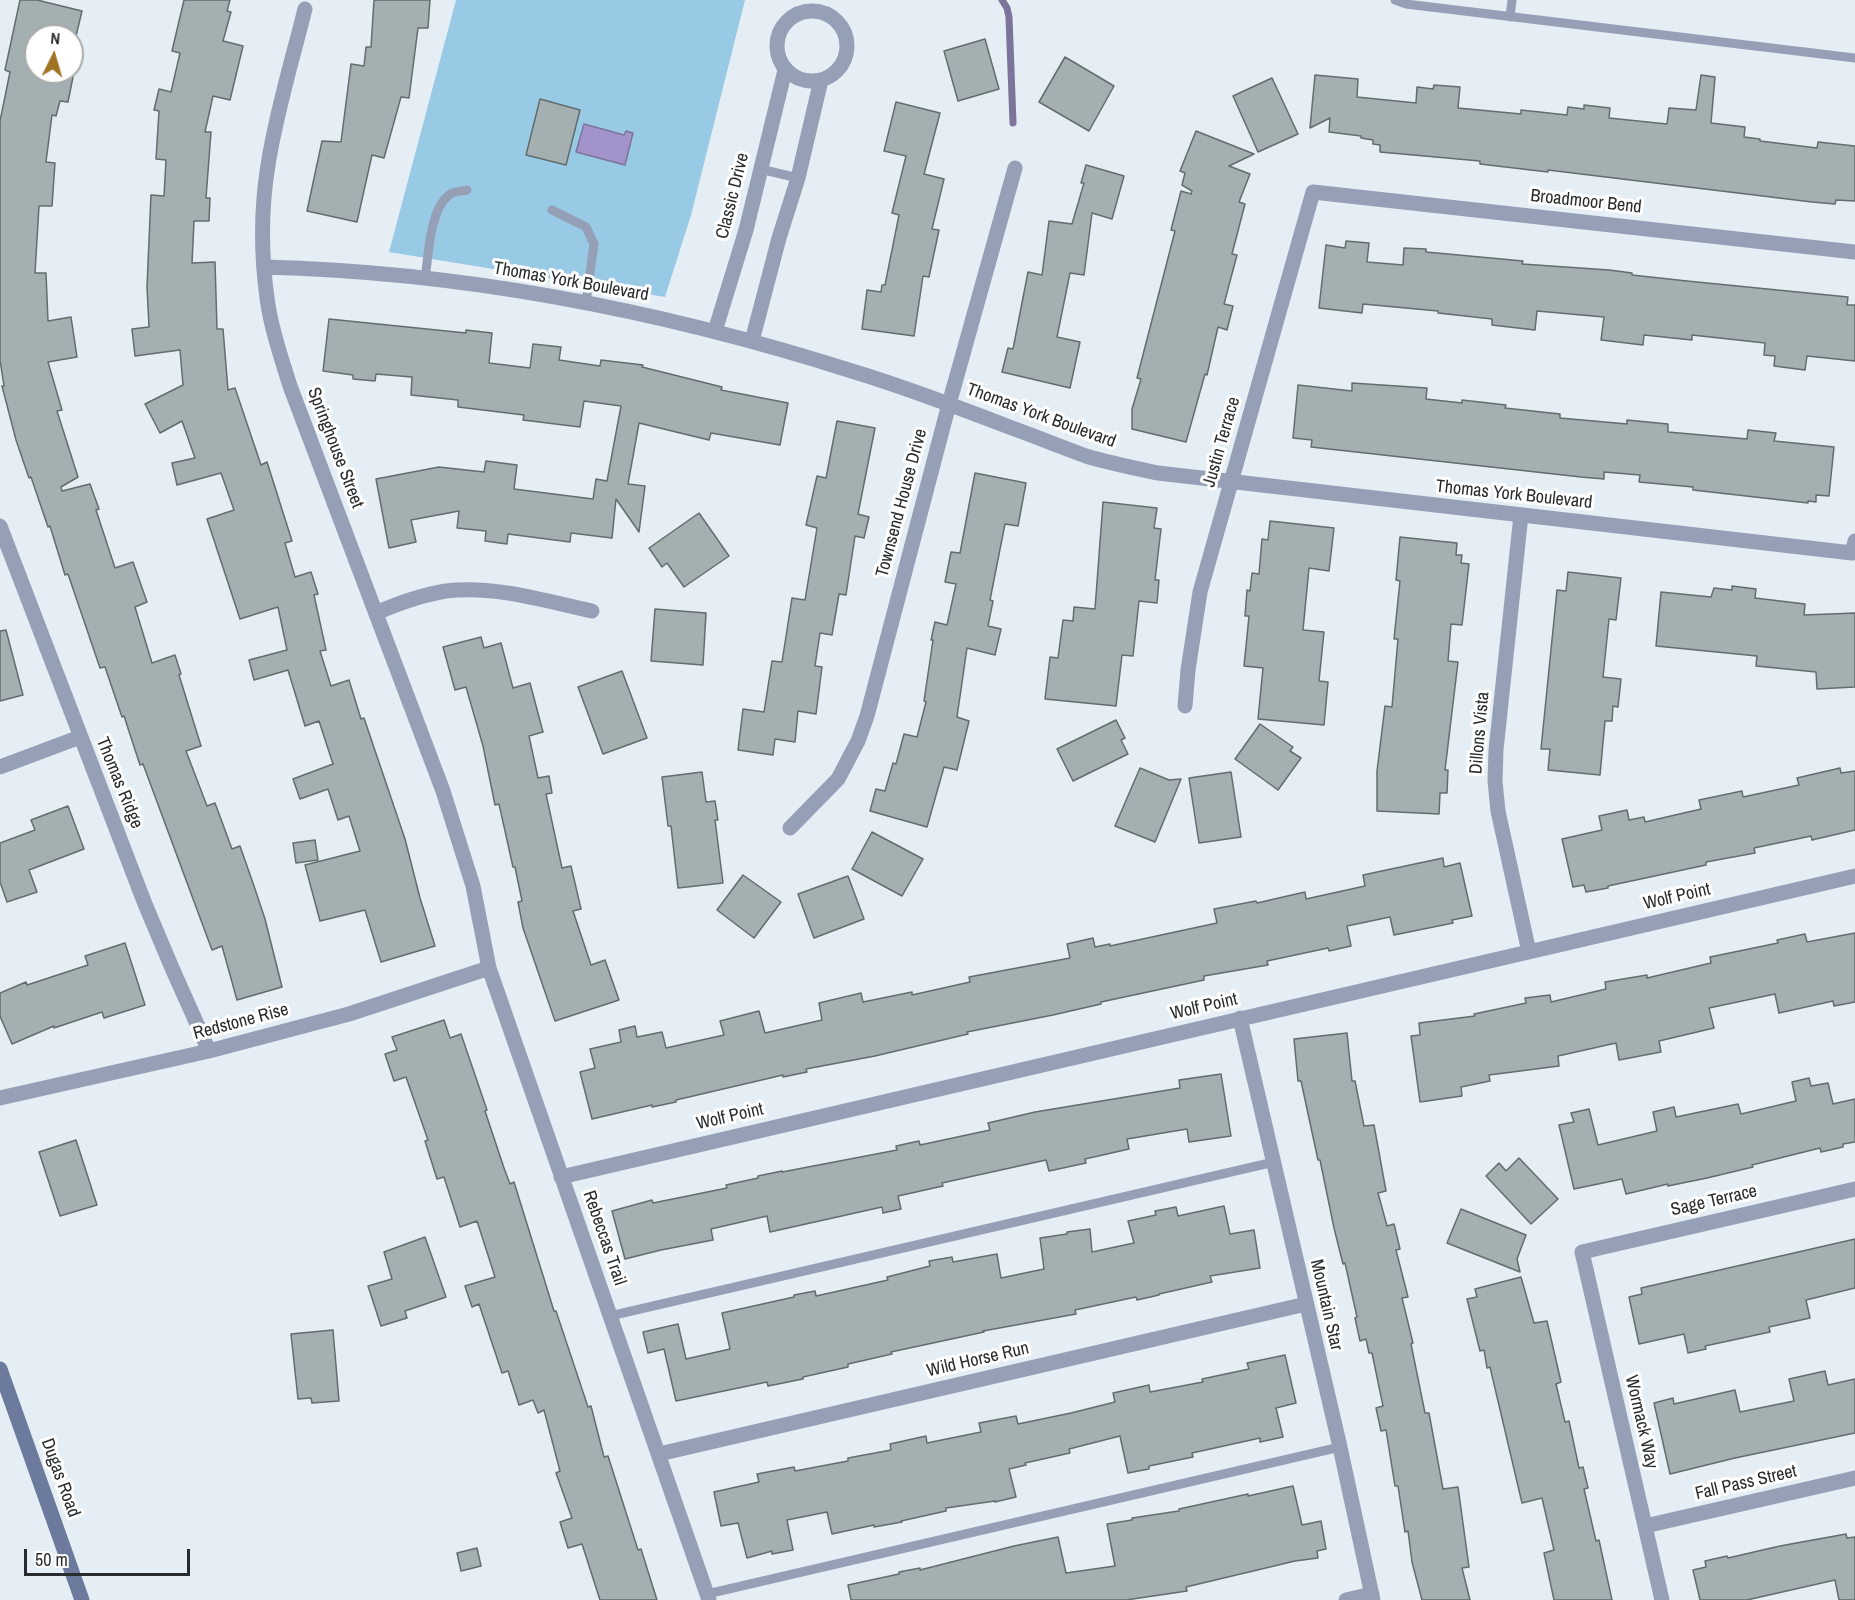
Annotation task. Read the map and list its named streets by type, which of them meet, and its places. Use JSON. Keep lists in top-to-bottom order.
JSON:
{
  "streets": {
    "street": [
      "Classic Drive",
      "Broadmoor Bend",
      "Thomas York Boulevard",
      "Justin Terrace",
      "Springhouse Street",
      "Townsend House Drive",
      "Dillons Vista",
      "Thomas Ridge",
      "Wolf Point",
      "Redstone Rise",
      "Sage Terrace",
      "Rebeccas Trail",
      "Mountain Star",
      "Wild Horse Run",
      "Wormack Way",
      "Dugas Road",
      "Fall Pass Street"
    ]
  },
  "crossings": [
    ["Classic Drive", "Thomas York Boulevard"],
    ["Broadmoor Bend", "Justin Terrace"],
    ["Thomas York Boulevard", "Justin Terrace"],
    ["Thomas York Boulevard", "Springhouse Street"],
    ["Thomas York Boulevard", "Townsend House Drive"],
    ["Thomas York Boulevard", "Dillons Vista"],
    ["Springhouse Street", "Rebeccas Trail"],
    ["Dillons Vista", "Wolf Point"],
    ["Thomas Ridge", "Redstone Rise"],
    ["Wolf Point", "Rebeccas Trail"],
    ["Wolf Point", "Mountain Star"],
    ["Redstone Rise", "Rebeccas Trail"],
    ["Sage Terrace", "Wormack Way"],
    ["Rebeccas Trail", "Wild Horse Run"],
    ["Mountain Star", "Wild Horse Run"],
    ["Wormack Way", "Fall Pass Street"]
  ],
  "scale_bar": "50 m",
  "north": "top"
}
